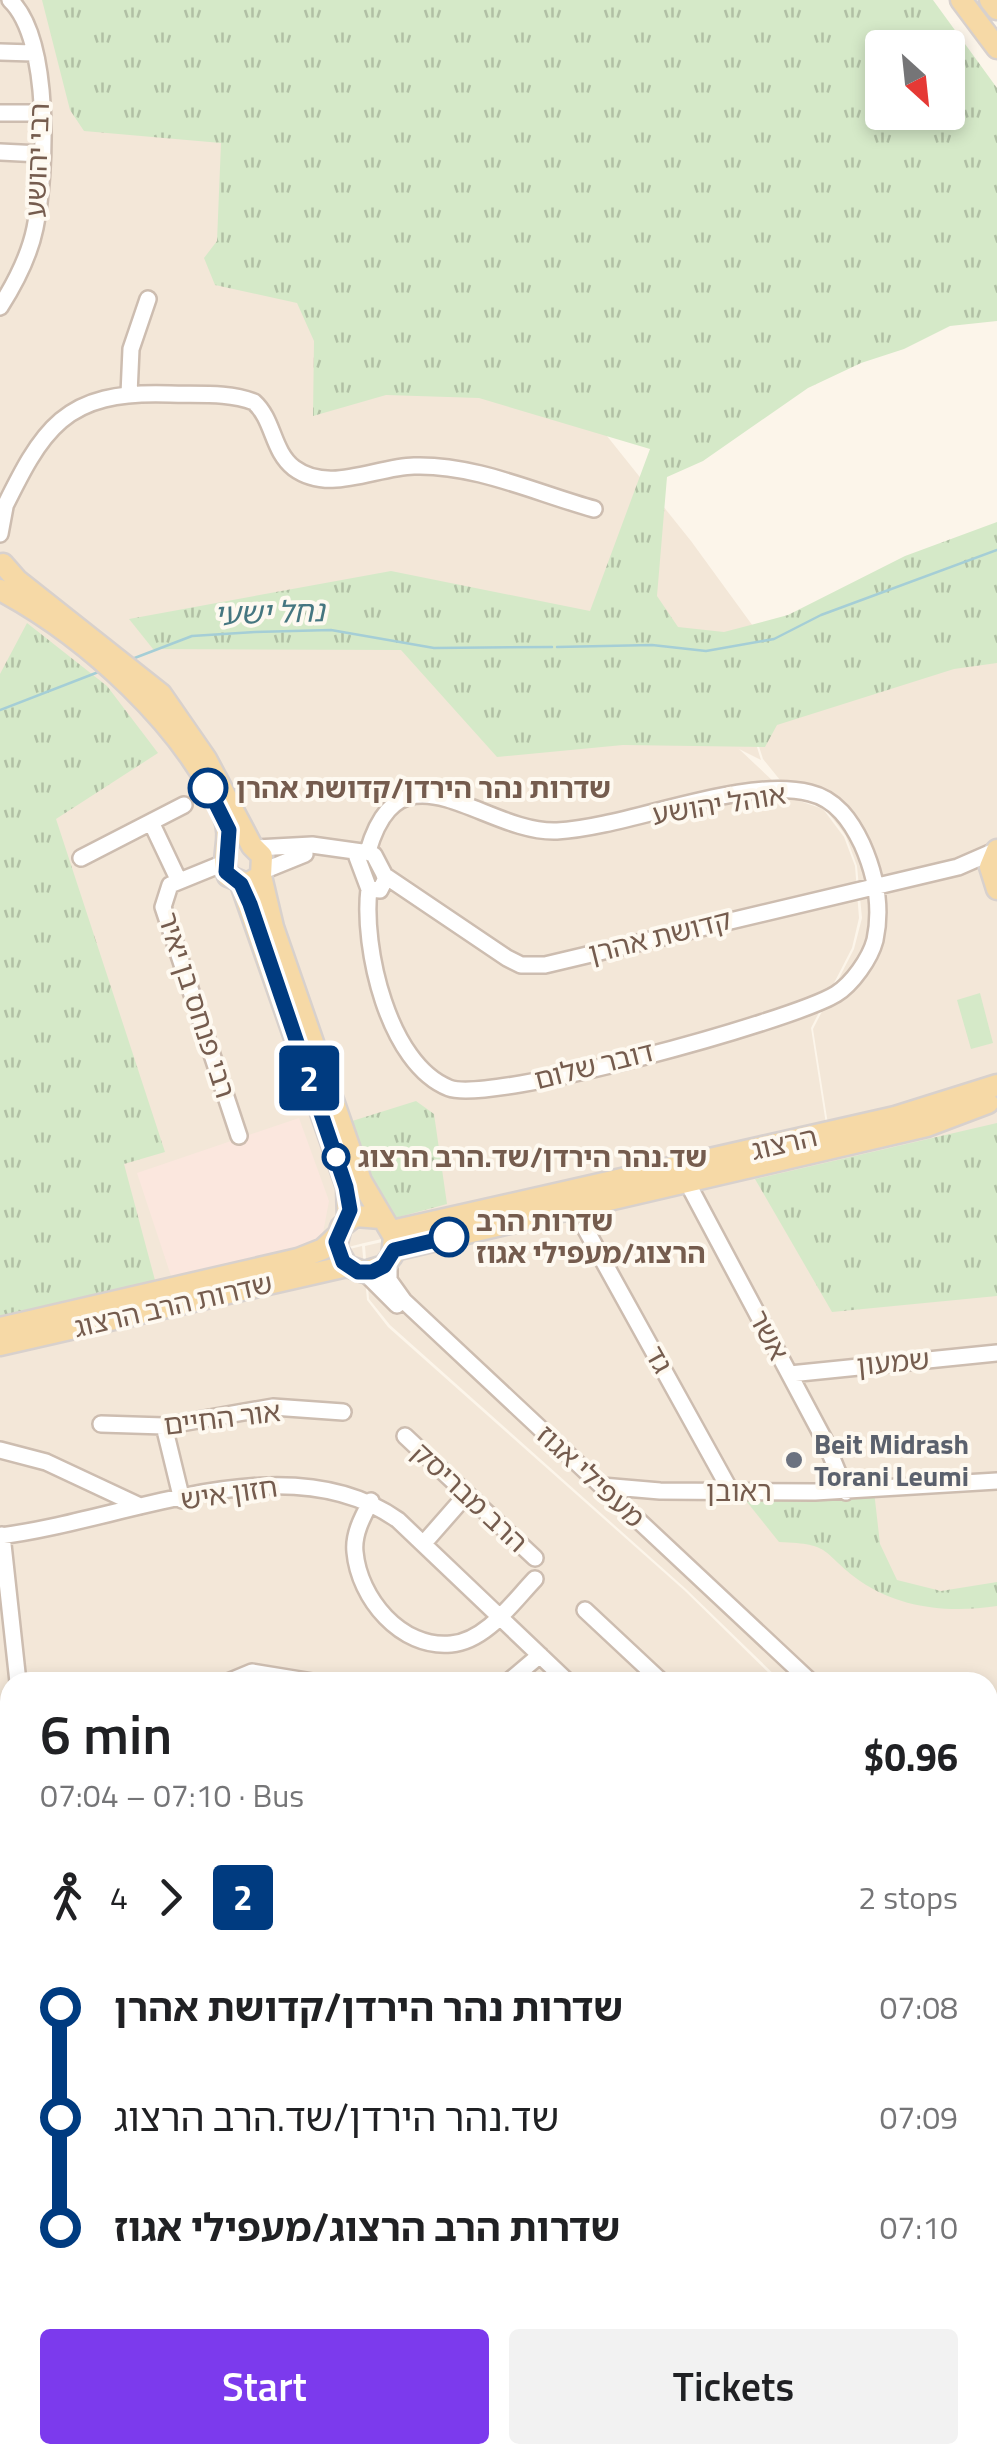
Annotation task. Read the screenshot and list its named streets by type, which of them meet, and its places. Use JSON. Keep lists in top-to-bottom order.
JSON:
{
  "streets": {
    "main road": ["הרצוג", "שדרות הרב הרצוג"],
    "street": [
      "רבי יהושע",
      "אוהל יהושע",
      "קדושת אהרן",
      "רבי פנחס בן יאיר",
      "דובר שלום",
      "אשר",
      "גד",
      "שמעון",
      "אור החיים",
      "מעפילי אגוז",
      "ראובן",
      "חזון איש",
      "הרב מבריסק"
    ]
  },
  "crossings": [
    ["אוהל יהושע", "קדושת אהרן"],
    ["אוהל יהושע", "דובר שלום"],
    ["קדושת אהרן", "דובר שלום"],
    ["הרצוג", "שדרות הרב הרצוג"],
    ["הרצוג", "מעפילי אגוז"],
    ["שדרות הרב הרצוג", "מעפילי אגוז"],
    ["אשר", "שמעון"],
    ["אשר", "ראובן"],
    ["גד", "ראובן"],
    ["מעפילי אגוז", "ראובן"]
  ],
  "water": ["נחל ישעי"],
  "places": [
    "שדרות נהר הירדן/קדושת אהרן",
    "שד.נהר הירדן/שד.הרב הרצוג",
    "שדרות הרב הרצוג/מעפילי אגוז",
    "Beit Midrash Torani Leumi"
  ],
  "lines": ["bus line 2"],
  "north": "bottom right",
  "page": {
    "on_map": "2",
    "heading": ["6 min", "07:04 – 07:10 · Bus", "$0.96"],
    "legs": ["4", "2", "2 stops"],
    "list": [
      {
        "name": "שדרות נהר הירדן/קדושת אהרן",
        "value": "07:08"
      },
      {
        "name": "שד.נהר הירדן/שד.הרב הרצוג",
        "value": "07:09"
      },
      {
        "name": "שדרות הרב הרצוג/מעפילי אגוז",
        "value": "07:10"
      }
    ],
    "buttons": ["Start", "Tickets"]
  }
}
